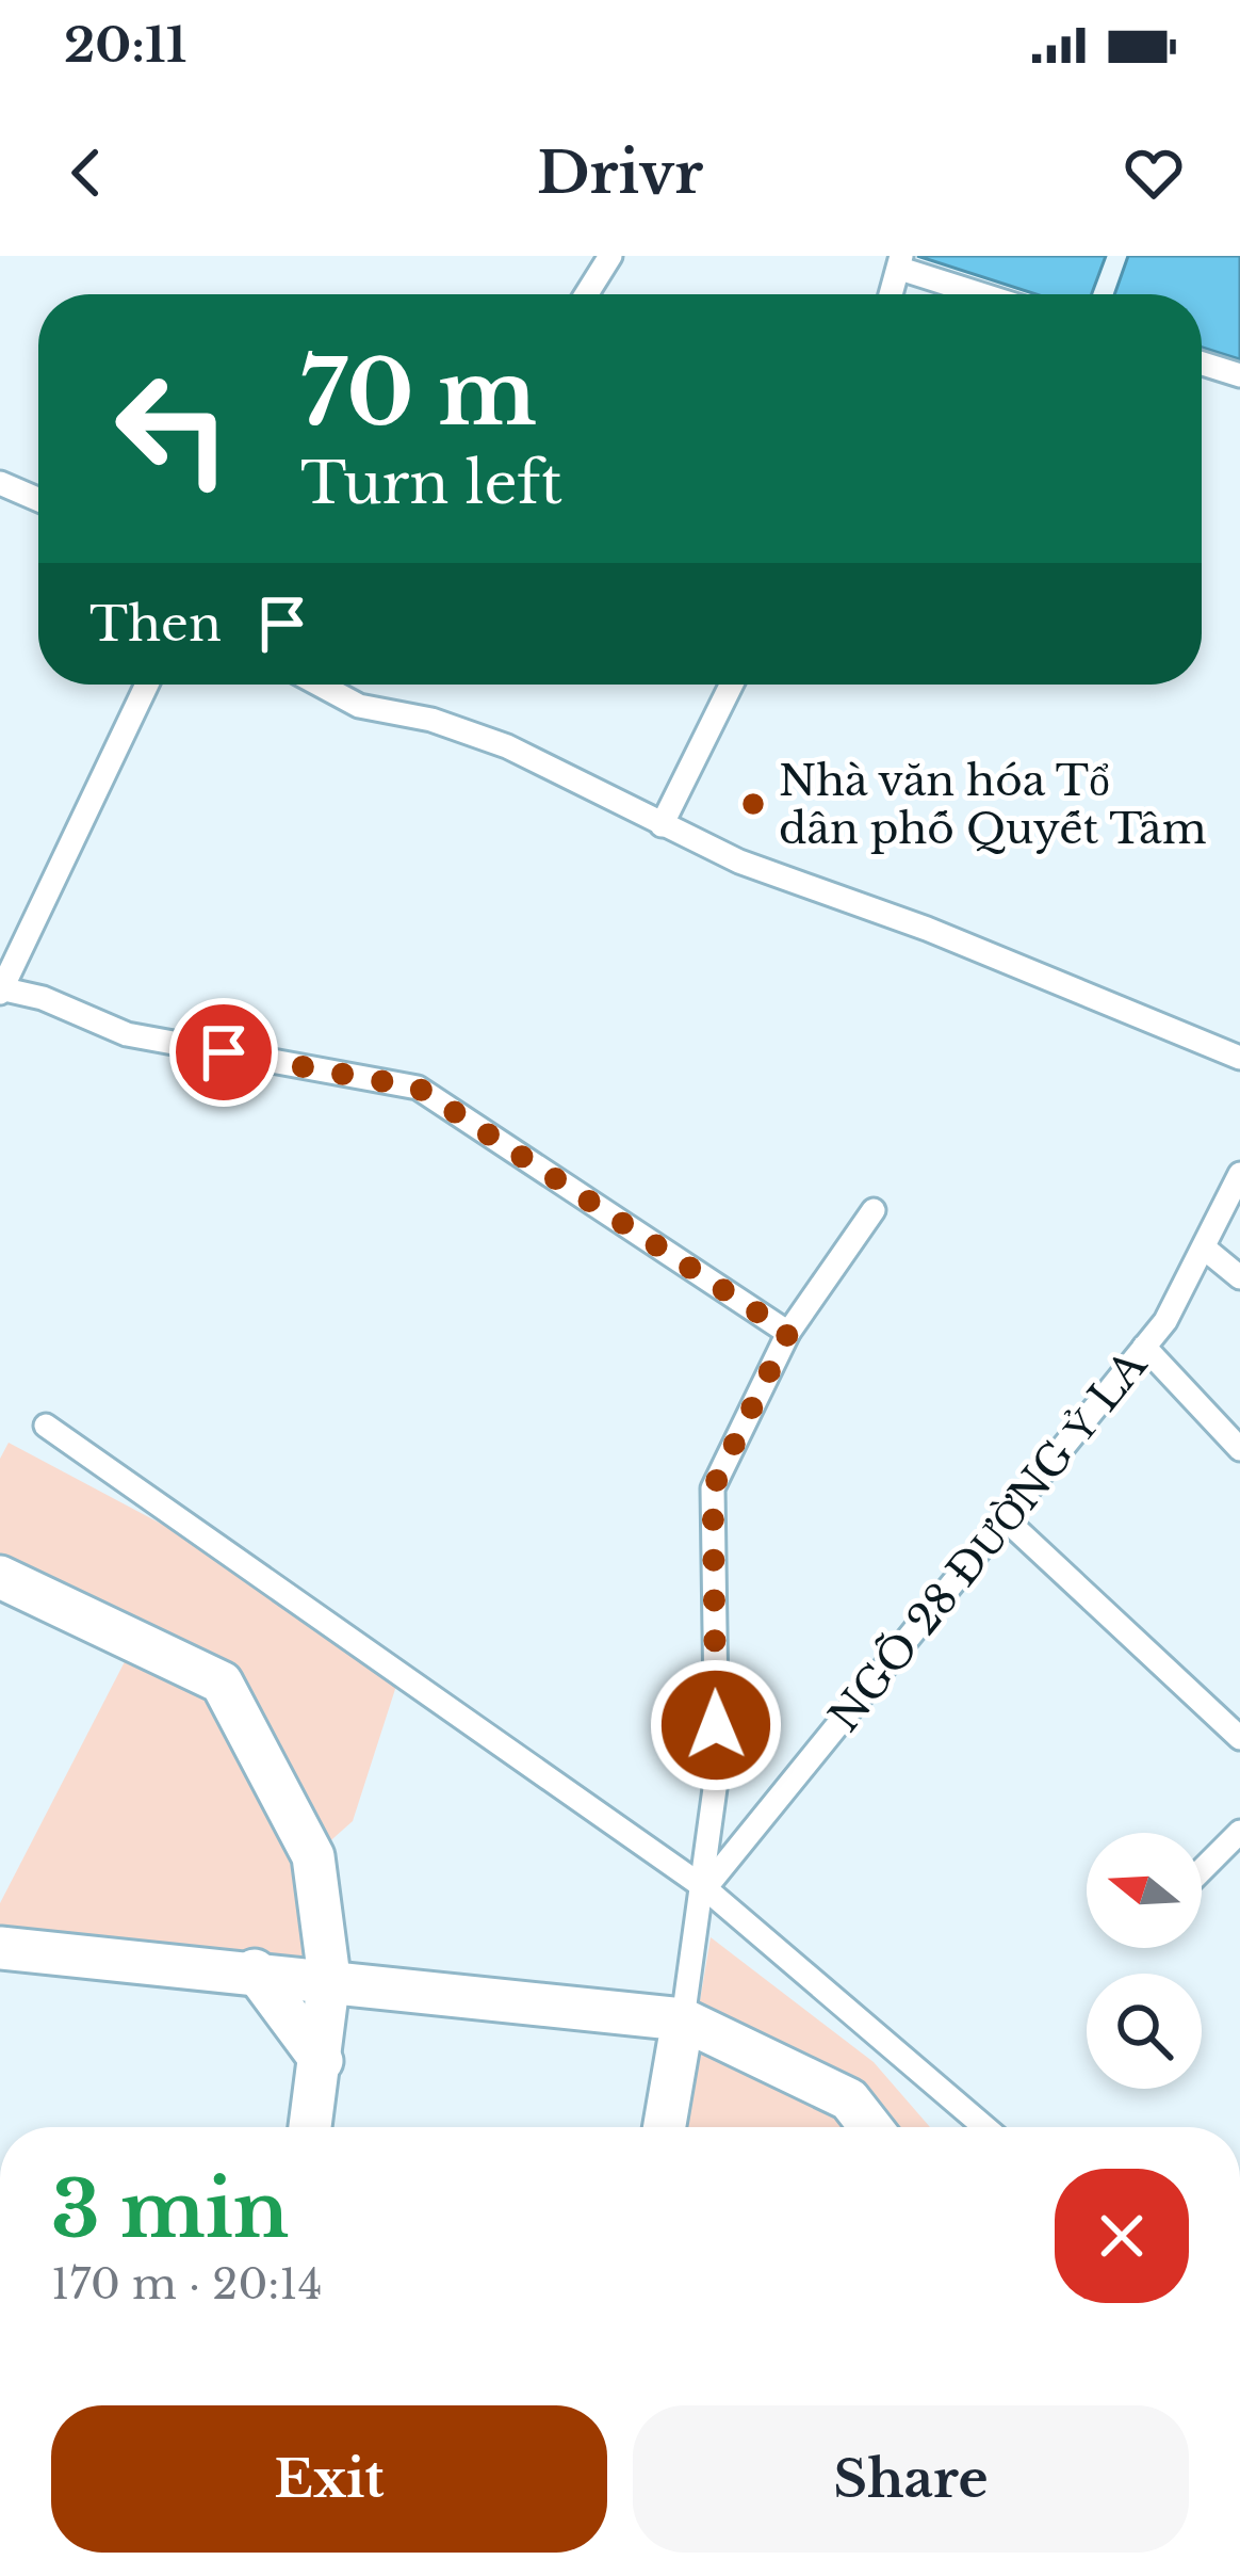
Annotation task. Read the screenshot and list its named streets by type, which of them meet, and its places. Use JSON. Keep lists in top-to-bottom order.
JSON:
{
  "streets": {
    "lane": ["NGÕ 28 ĐƯỜNG Ỷ LA"]
  },
  "places": ["Nhà văn hóa Tổ dân phố Quyết Tâm"],
  "north": "left",
  "page": {
    "status": "20:11",
    "header": "Drivr",
    "turn": ["70 m", "Turn left"],
    "then": "Then",
    "heading": ["3 min", "170 m · 20:14"],
    "buttons": ["Exit", "Share"]
  }
}
